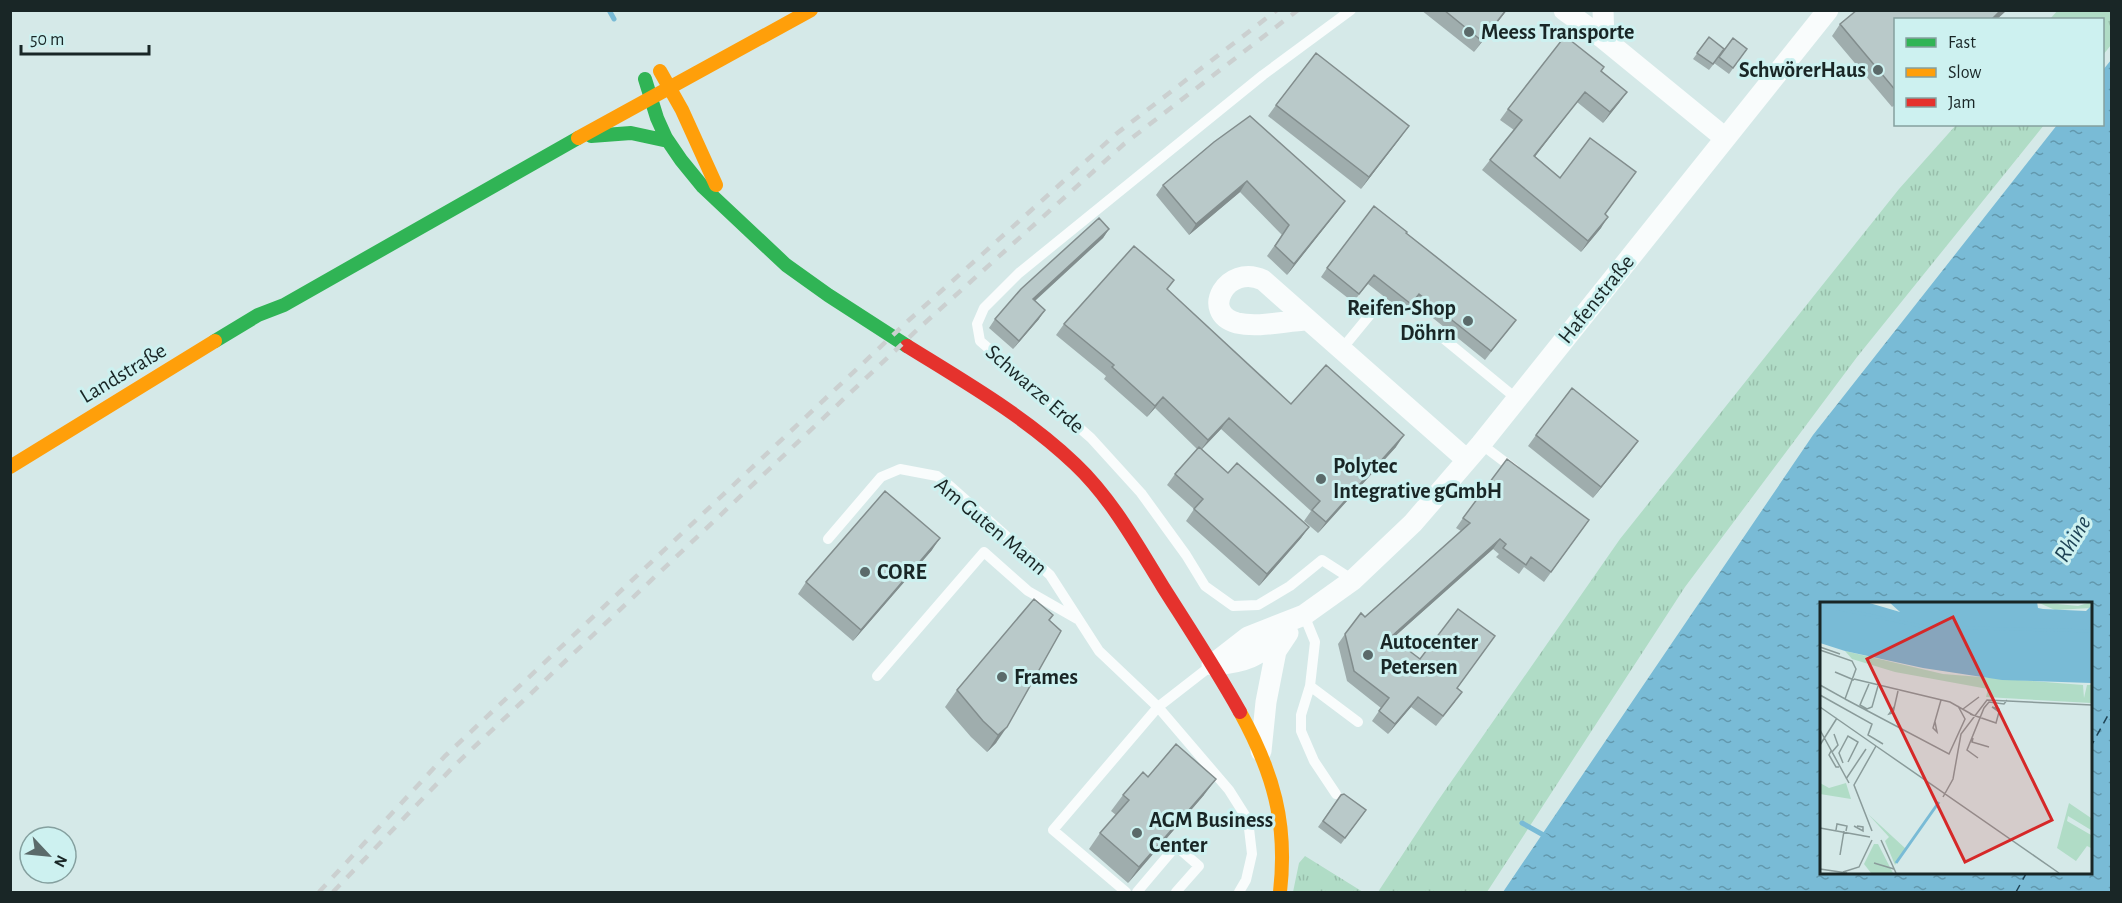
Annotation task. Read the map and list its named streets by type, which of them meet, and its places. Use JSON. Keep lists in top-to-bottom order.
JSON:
{
  "streets": {
    "street": ["Hafenstraße", "Landstraße"],
    "lane": ["Schwarze Erde", "Am Guten Mann"]
  },
  "crossings": [
    ["Hafenstraße", "Schwarze Erde"]
  ],
  "water": ["Rhine"],
  "places": [
    "Meess Transporte",
    "SchwörerHaus",
    "Reifen-Shop Döhrn",
    "Polytec Integrative gGmbH",
    "CORE",
    "Autocenter Petersen",
    "Frames",
    "AGM Business Center"
  ],
  "legend": ["Fast", "Slow", "Jam"],
  "scale_bar": "50 m",
  "north": "bottom right"
}
